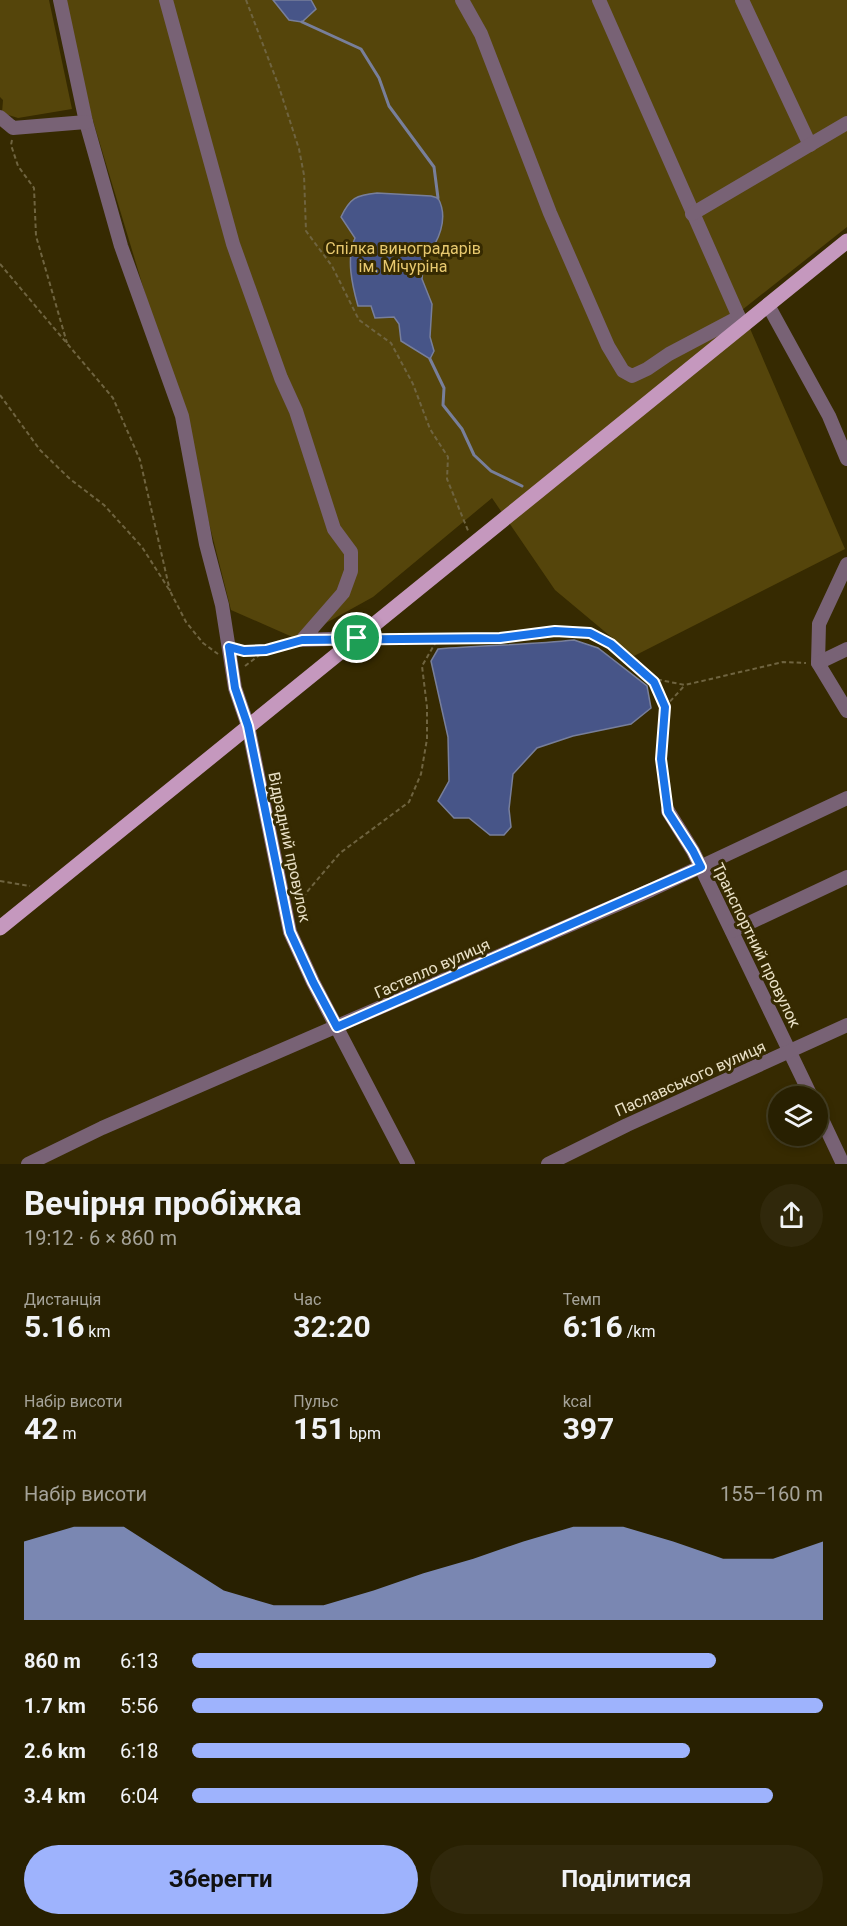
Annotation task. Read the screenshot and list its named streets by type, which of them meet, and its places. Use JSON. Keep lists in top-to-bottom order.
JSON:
{
  "streets": {
    "street": [
      "Відрадний провулок",
      "Транспортний провулок",
      "Гастелло вулиця",
      "Паславського вулиця"
    ]
  },
  "crossings": [
    ["Відрадний провулок", "Гастелло вулиця"],
    ["Транспортний провулок", "Гастелло вулиця"],
    ["Транспортний провулок", "Паславського вулиця"]
  ],
  "parks": ["Спілка виноградарів ім. Мічуріна"],
  "page": {
    "heading": ["Вечірня пробіжка", "19:12 · 6 × 860 m"],
    "stats": [
      ["Дистанція", "5.16 km"],
      ["Час", "32:20"],
      ["Темп", "6:16 /km"],
      ["Набір висоти", "42 m"],
      ["Пульс", "151 bpm"],
      ["kcal", "397"]
    ],
    "chart": ["Набір висоти", "155–160 m"],
    "list": [
      {
        "name": "860 m",
        "note": "6:13"
      },
      {
        "name": "1.7 km",
        "note": "5:56"
      },
      {
        "name": "2.6 km",
        "note": "6:18"
      },
      {
        "name": "3.4 km",
        "note": "6:04"
      }
    ],
    "buttons": ["Зберегти", "Поділитися"]
  }
}
